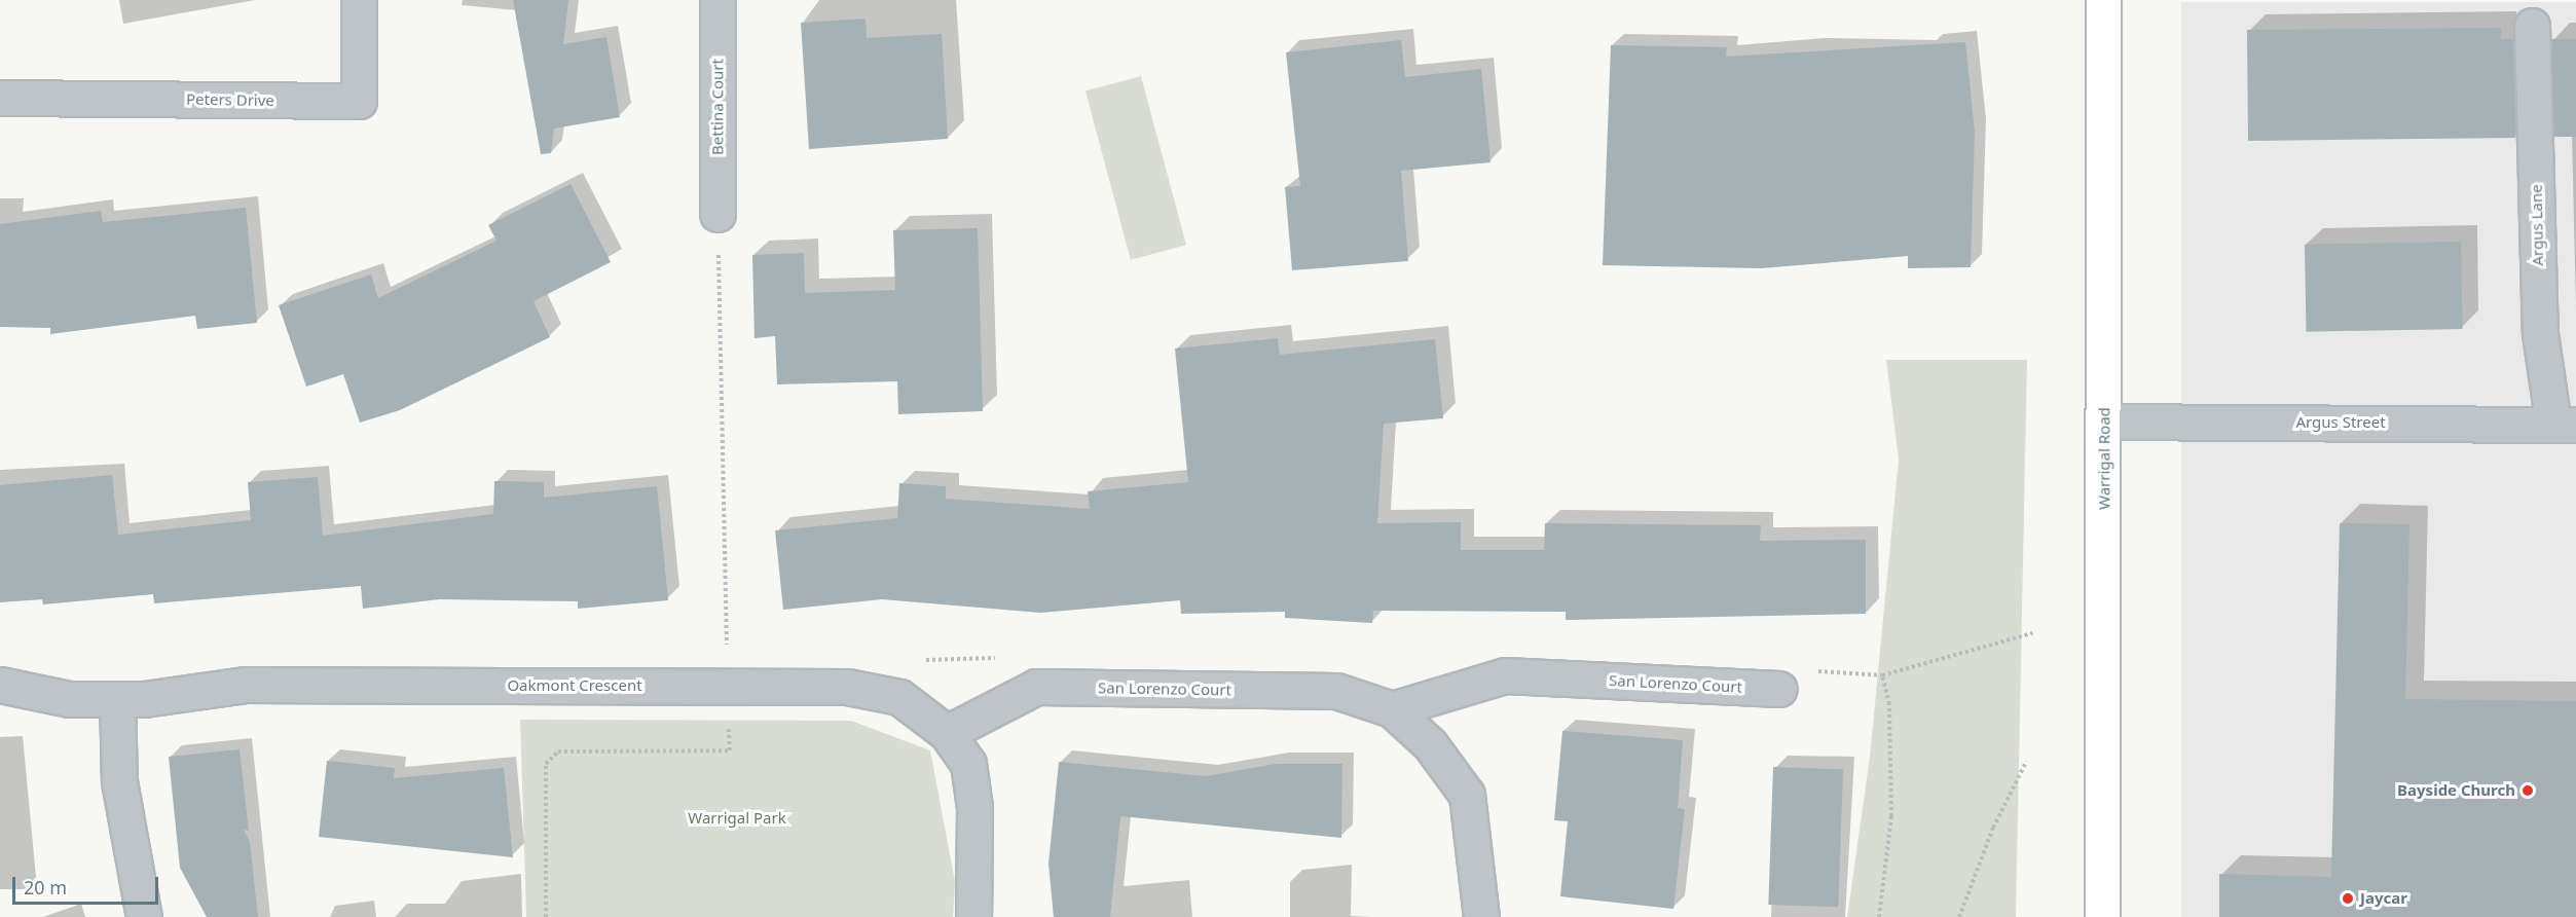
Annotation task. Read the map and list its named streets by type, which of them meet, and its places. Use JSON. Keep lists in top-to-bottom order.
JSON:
{
  "streets": {
    "highway": ["Warrigal Road"],
    "street": [
      "Peters Drive",
      "Bettina Court",
      "Argus Lane",
      "Argus Street",
      "San Lorenzo Court",
      "Oakmont Crescent"
    ]
  },
  "crossings": [
    ["Argus Lane", "Argus Street"],
    ["Argus Street", "Warrigal Road"],
    ["San Lorenzo Court", "Oakmont Crescent"]
  ],
  "parks": ["Warrigal Park"],
  "places": ["Bayside Church", "Jaycar"],
  "scale_bar": "20 m"
}
